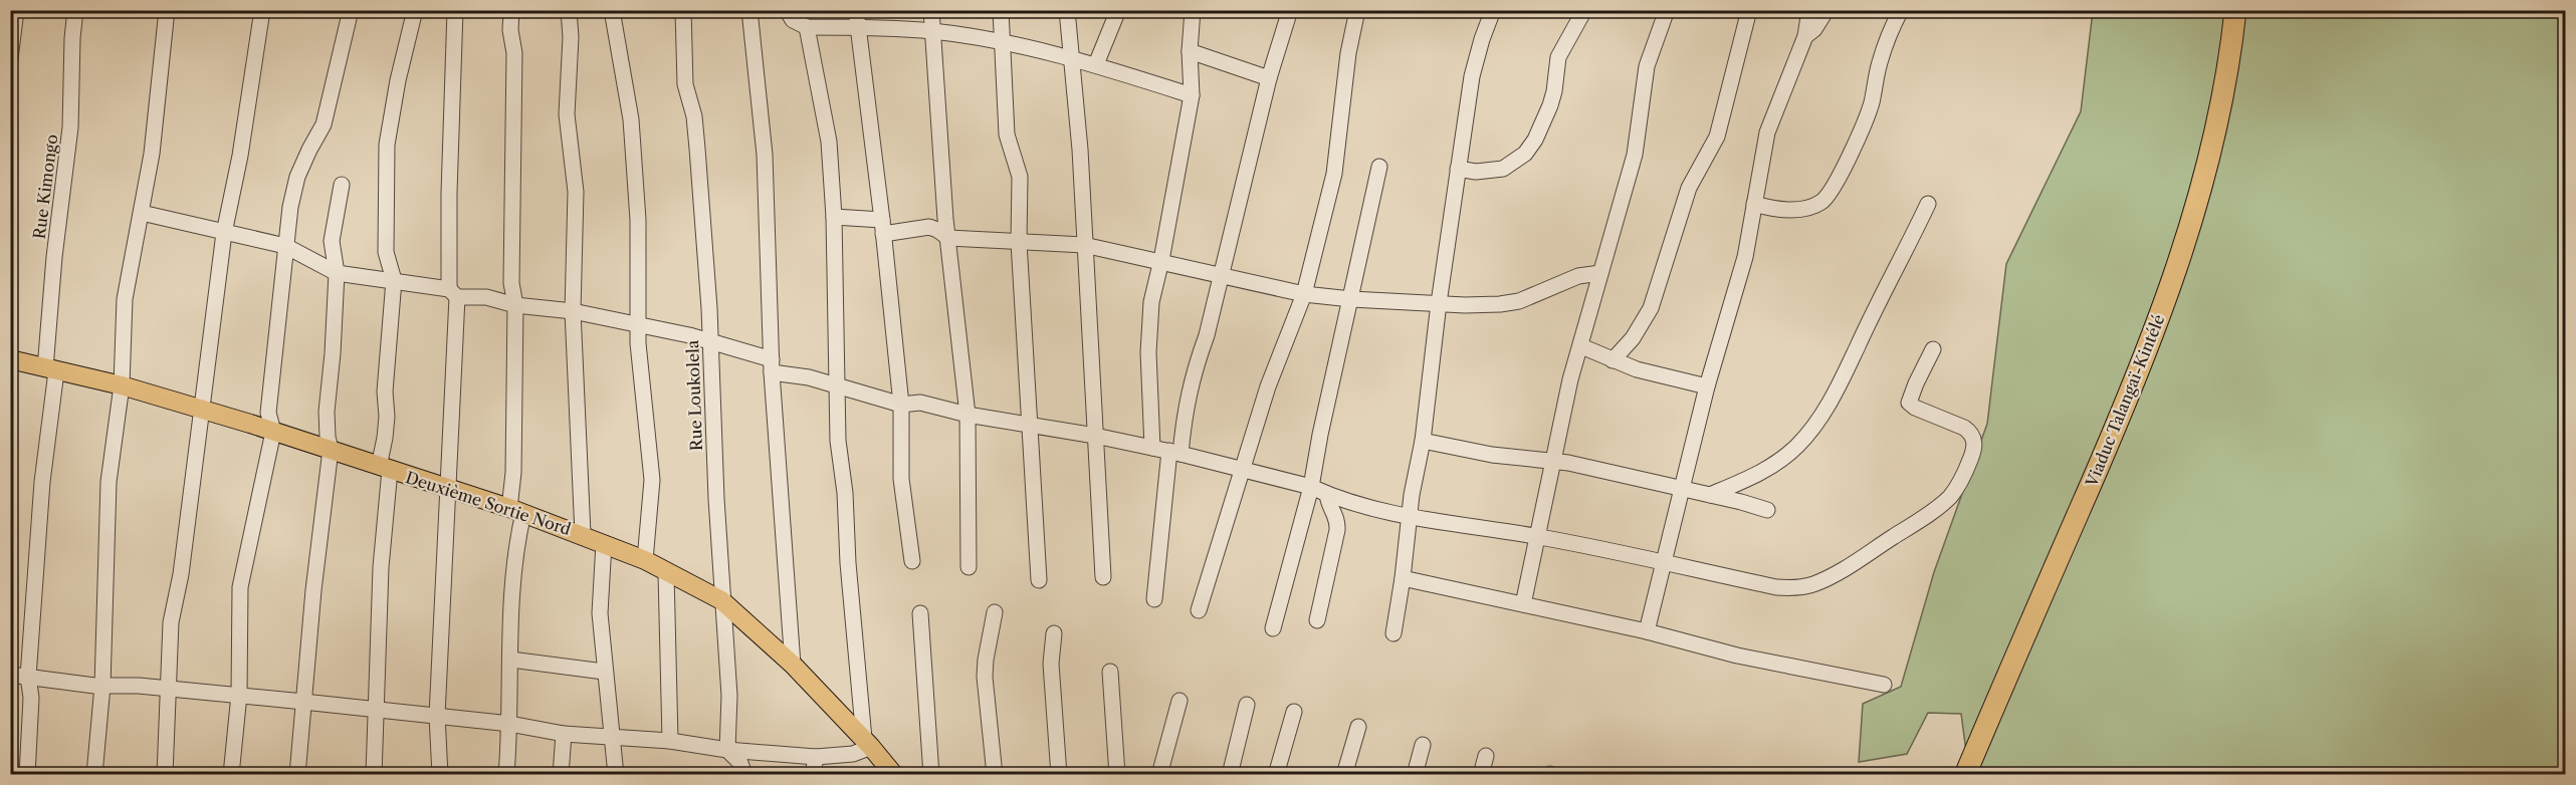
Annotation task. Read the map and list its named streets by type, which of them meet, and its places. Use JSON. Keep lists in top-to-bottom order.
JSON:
{
  "streets": {
    "highway": ["Viaduc Talangaï-Kintélé"],
    "main road": ["Deuxième Sortie Nord"],
    "street": ["Rue Kimongo", "Rue Loukolela"]
  },
  "crossings": [
    ["Rue Kimongo", "Deuxième Sortie Nord"],
    ["Rue Loukolela", "Deuxième Sortie Nord"]
  ]
}
